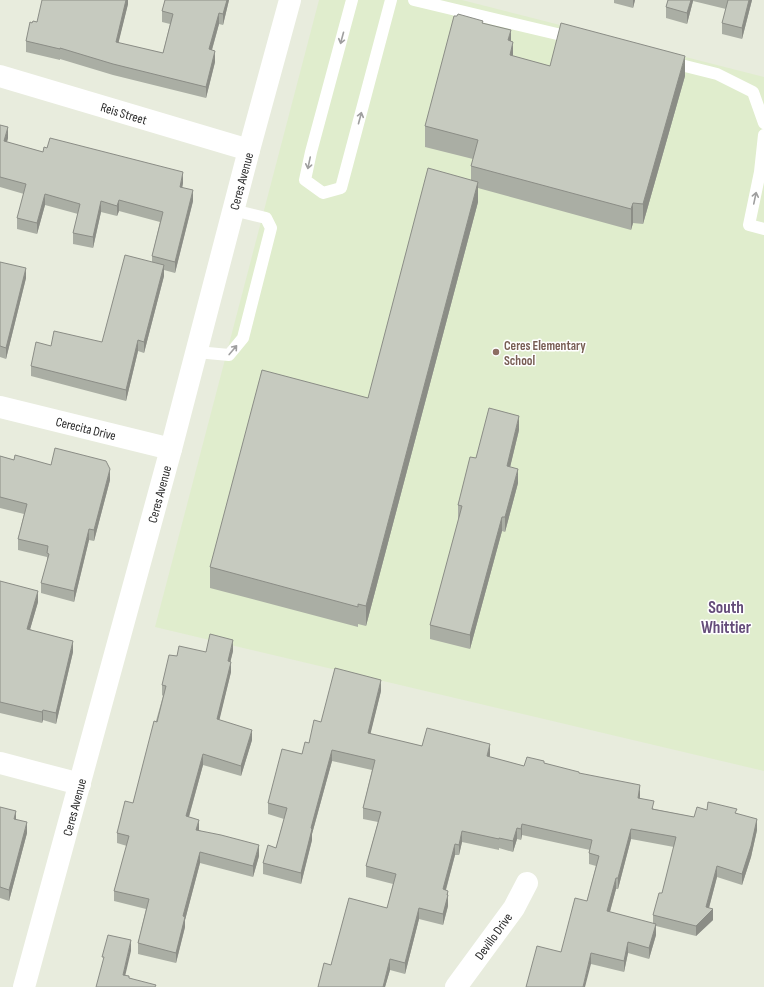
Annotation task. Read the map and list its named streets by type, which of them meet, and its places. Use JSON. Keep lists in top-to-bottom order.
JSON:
{
  "streets": {
    "street": [
      "Reis Street",
      "Ceres Avenue",
      "Cerecita Drive",
      "Devillo Drive"
    ]
  },
  "crossings": [
    ["Reis Street", "Ceres Avenue"],
    ["Ceres Avenue", "Cerecita Drive"]
  ],
  "districts": ["South Whittier"],
  "places": ["Ceres Elementary School"]
}
